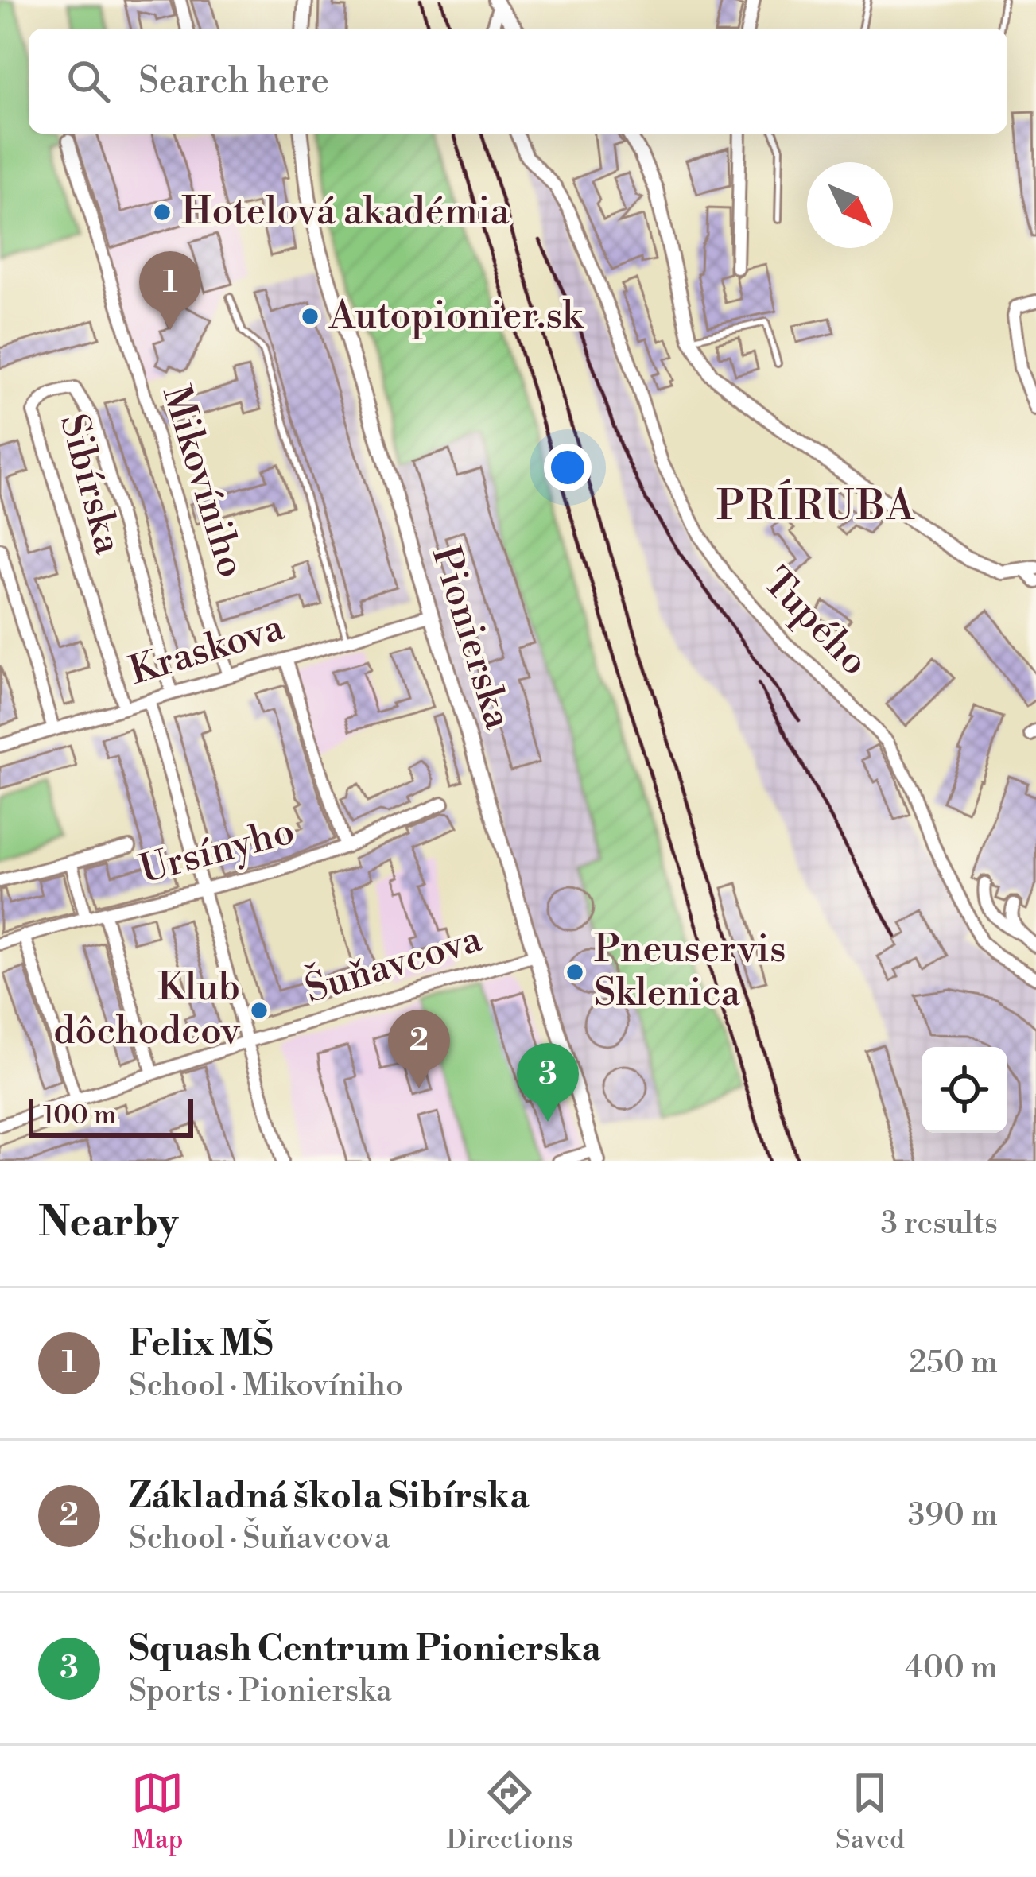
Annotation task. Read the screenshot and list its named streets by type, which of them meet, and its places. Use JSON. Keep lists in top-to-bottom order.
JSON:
{
  "streets": {
    "street": [
      "Mikovíniho",
      "Sibírska",
      "Tupého",
      "Pionierska",
      "Kraskova",
      "Ursínyho",
      "Šuňavcova"
    ]
  },
  "crossings": [
    ["Mikovíniho", "Kraskova"],
    ["Sibírska", "Kraskova"],
    ["Pionierska", "Kraskova"],
    ["Pionierska", "Šuňavcova"]
  ],
  "districts": ["PRÍRUBA"],
  "places": [
    "Hotelová akadémia",
    "Autopionier.sk",
    "Pneuservis Sklenica",
    "Klub dôchodcov"
  ],
  "scale_bar": "100 m",
  "north": "bottom right",
  "page": {
    "search": "Search here",
    "pins": ["1", "2", "3"],
    "scale": "100 m",
    "heading": ["Nearby", "3 results"],
    "list": [
      {
        "mark": "1",
        "name": "Felix MŠ",
        "note": "School · Mikovíniho",
        "value": "250 m"
      },
      {
        "mark": "2",
        "name": "Základná škola Sibírska",
        "note": "School · Šuňavcova",
        "value": "390 m"
      },
      {
        "mark": "3",
        "name": "Squash Centrum Pionierska",
        "note": "Sports · Pionierska",
        "value": "400 m"
      }
    ],
    "nav": ["Map", "Directions", "Saved"]
  }
}
